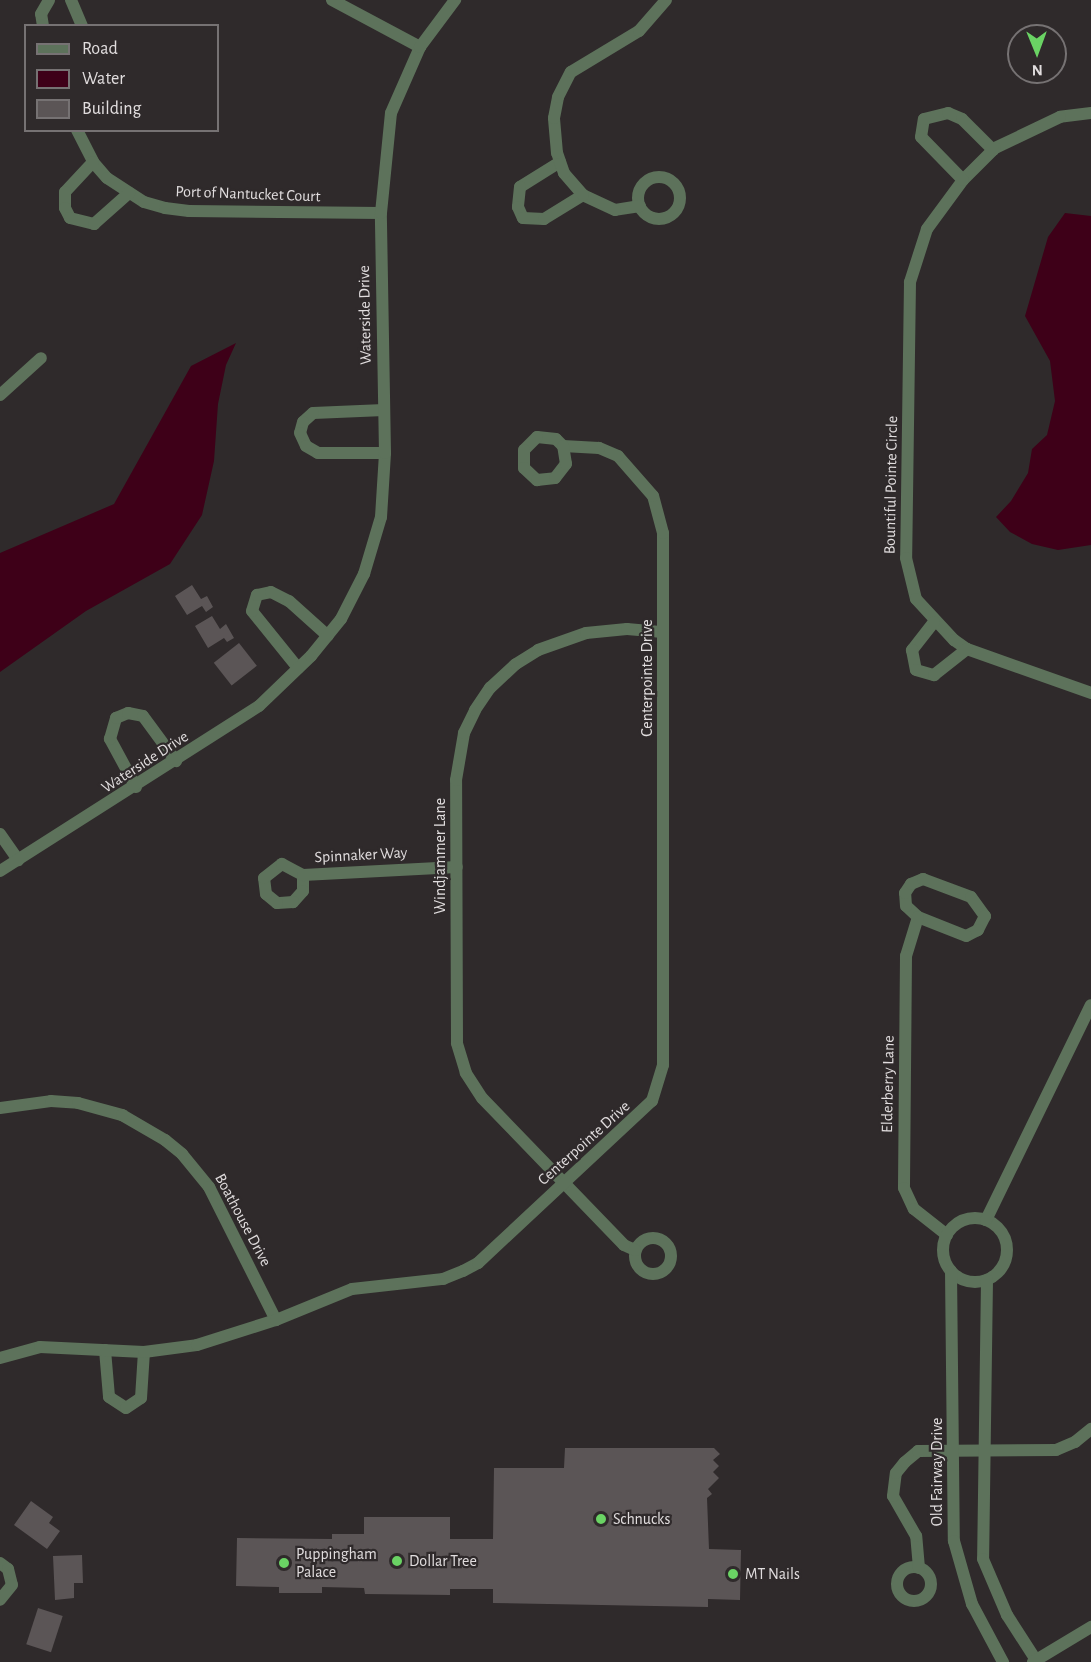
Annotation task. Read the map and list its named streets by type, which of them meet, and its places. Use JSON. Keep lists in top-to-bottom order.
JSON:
{
  "streets": {
    "street": [
      "Port of Nantucket Court",
      "Waterside Drive",
      "Bountiful Pointe Circle",
      "Centerpointe Drive",
      "Spinnaker Way",
      "Windjammer Lane",
      "Elderberry Lane",
      "Boathouse Drive",
      "Old Fairway Drive"
    ]
  },
  "crossings": [
    ["Port of Nantucket Court", "Waterside Drive"],
    ["Centerpointe Drive", "Windjammer Lane"],
    ["Centerpointe Drive", "Boathouse Drive"],
    ["Spinnaker Way", "Windjammer Lane"],
    ["Elderberry Lane", "Old Fairway Drive"]
  ],
  "places": [
    "Schnucks",
    "Dollar Tree",
    "Puppingham Palace",
    "MT Nails"
  ],
  "legend": ["Road", "Water", "Building"],
  "north": "bottom"
}
